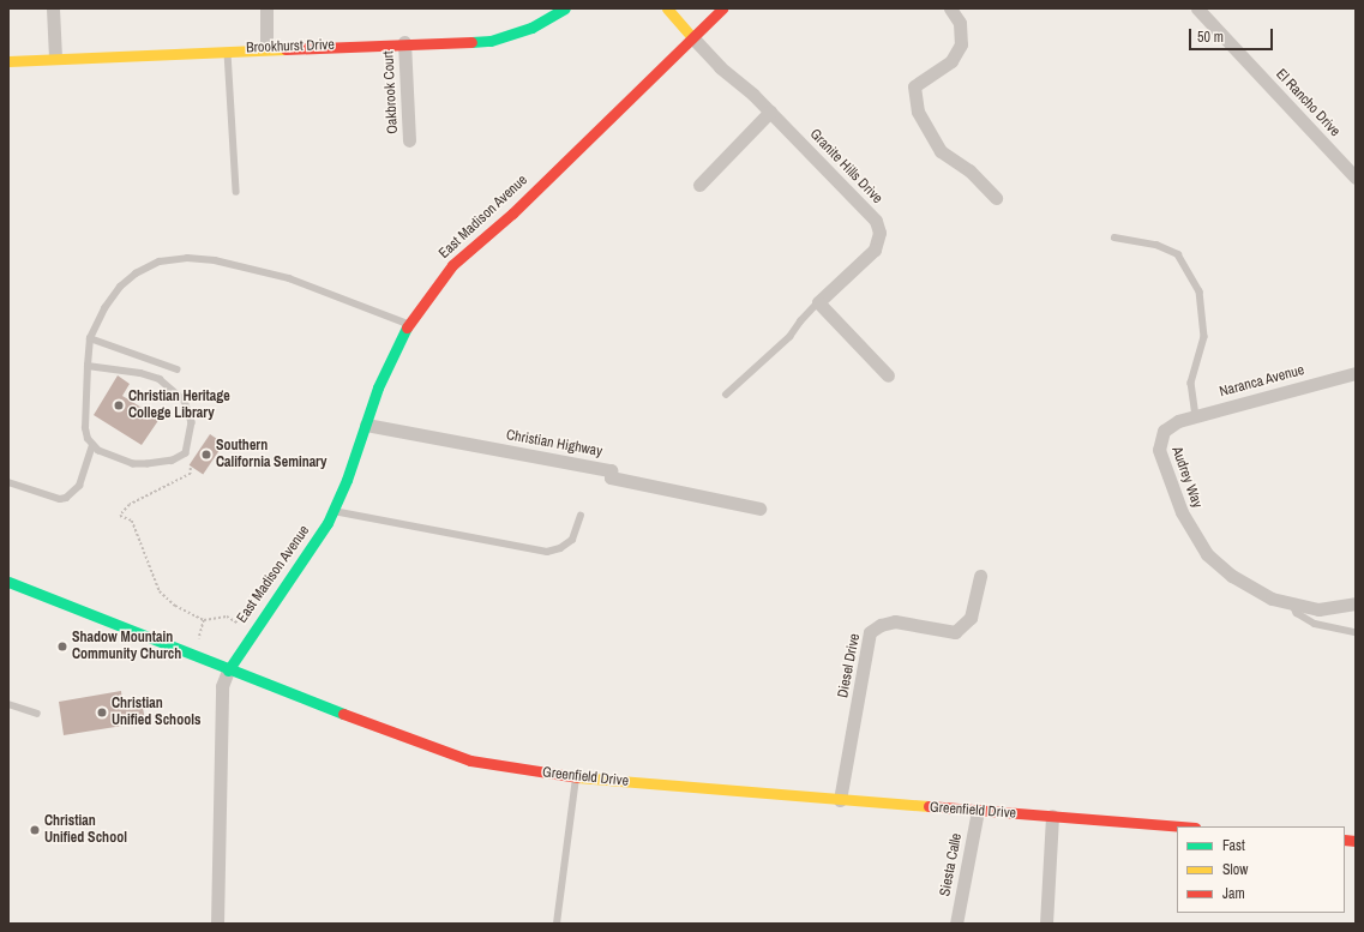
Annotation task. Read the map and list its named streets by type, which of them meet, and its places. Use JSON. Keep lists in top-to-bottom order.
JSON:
{
  "streets": {
    "street": [
      "Brookhurst Drive",
      "Oakbrook Court",
      "El Rancho Drive",
      "Granite Hills Drive",
      "East Madison Avenue",
      "Naranca Avenue",
      "Christian Highway",
      "Audrey Way",
      "Diesel Drive",
      "Greenfield Drive",
      "Siesta Calle"
    ]
  },
  "crossings": [
    ["Brookhurst Drive", "Oakbrook Court"],
    ["Granite Hills Drive", "East Madison Avenue"],
    ["East Madison Avenue", "Christian Highway"],
    ["East Madison Avenue", "Greenfield Drive"],
    ["Naranca Avenue", "Audrey Way"],
    ["Diesel Drive", "Greenfield Drive"],
    ["Greenfield Drive", "Siesta Calle"]
  ],
  "places": [
    "Christian Heritage College Library",
    "Southern California Seminary",
    "Shadow Mountain Community Church",
    "Christian Unified Schools",
    "Christian Unified School"
  ],
  "legend": ["Fast", "Slow", "Jam"],
  "scale_bar": "50 m"
}
